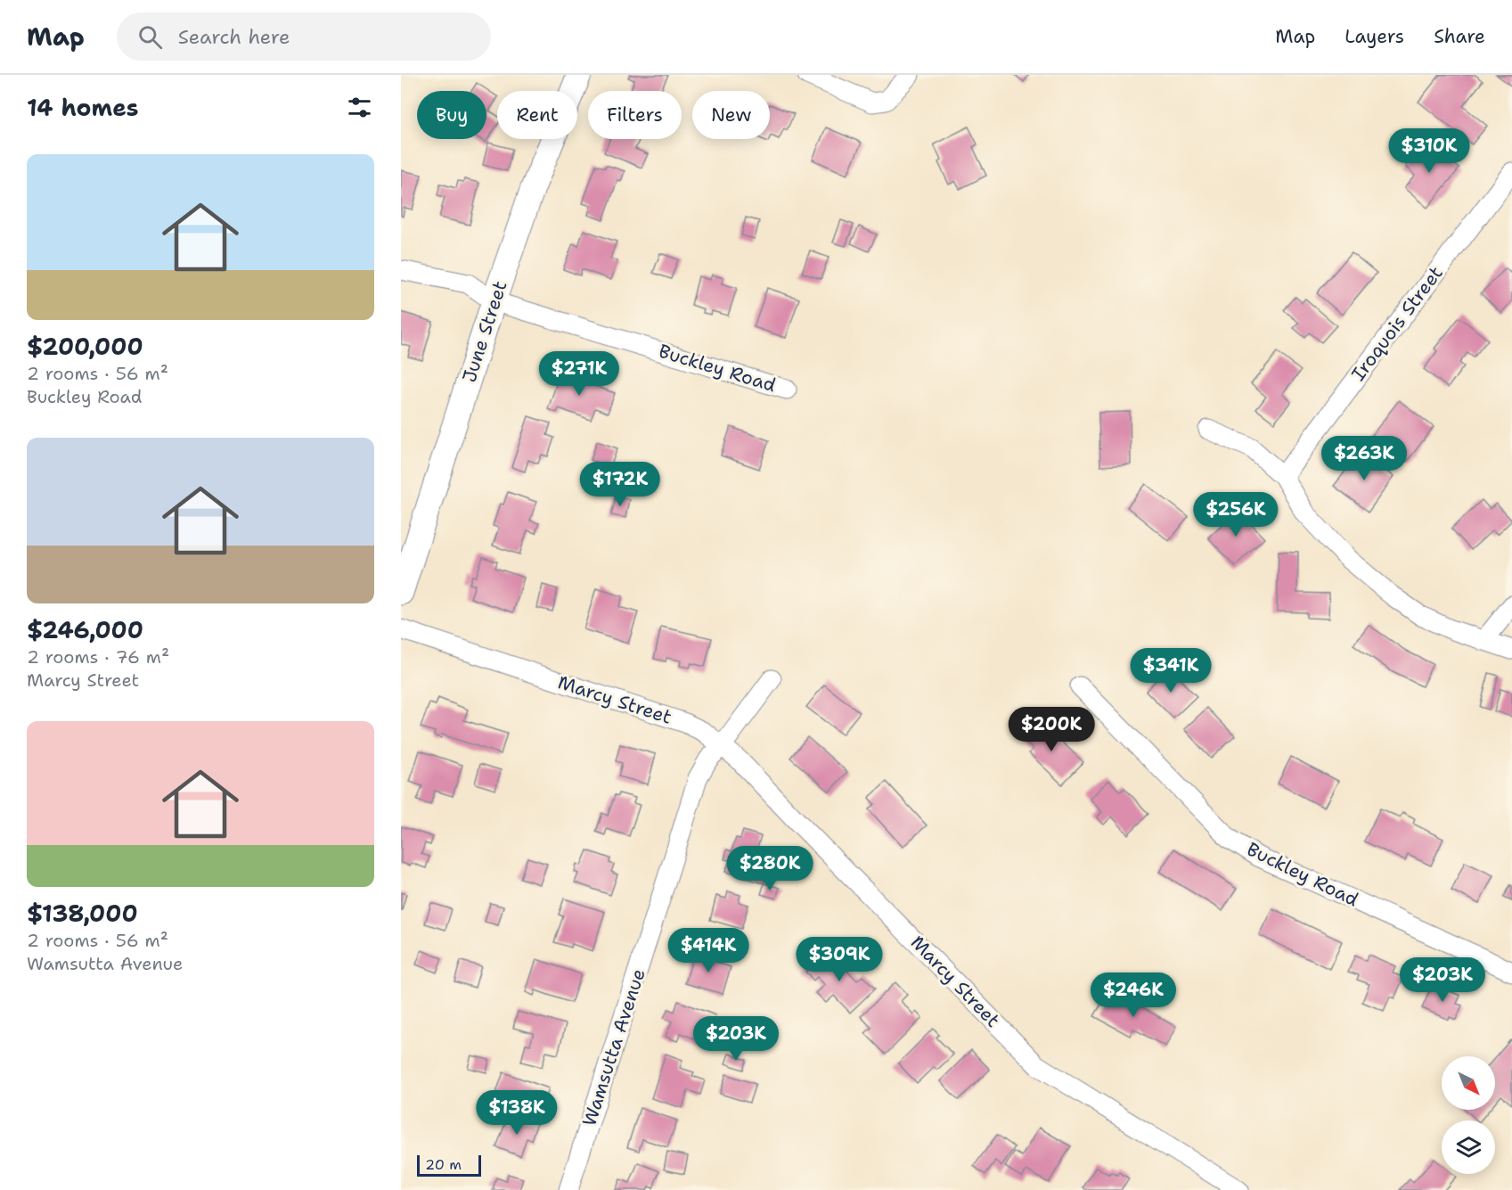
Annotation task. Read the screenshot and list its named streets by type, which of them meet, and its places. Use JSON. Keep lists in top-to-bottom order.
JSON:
{
  "streets": {
    "street": [
      "Iroquois Street",
      "June Street",
      "Buckley Road",
      "Marcy Street",
      "Wamsutta Avenue"
    ]
  },
  "crossings": [
    ["June Street", "Buckley Road"],
    ["Marcy Street", "Wamsutta Avenue"]
  ],
  "scale_bar": "20 m",
  "north": "bottom right",
  "page": {
    "header": "Map",
    "search": "Search here",
    "nav": ["Map", "Layers", "Share"],
    "heading": "14 homes",
    "chip": [
      "Buy",
      "Rent",
      "Filters",
      "New"
    ],
    "price": [
      "$310K",
      "$271K",
      "$263K",
      "$172K",
      "$256K",
      "$341K",
      "$200K",
      "$280K",
      "$414K",
      "$309K",
      "$203K",
      "$246K",
      "$203K",
      "$138K"
    ],
    "list": [
      {
        "name": "$200,000",
        "note": "2 rooms · 56 m² · Buckley Road"
      },
      {
        "name": "$246,000",
        "note": "2 rooms · 76 m² · Marcy Street"
      },
      {
        "name": "$138,000",
        "note": "2 rooms · 56 m² · Wamsutta Avenue"
      }
    ],
    "scale": "20 m"
  }
}
